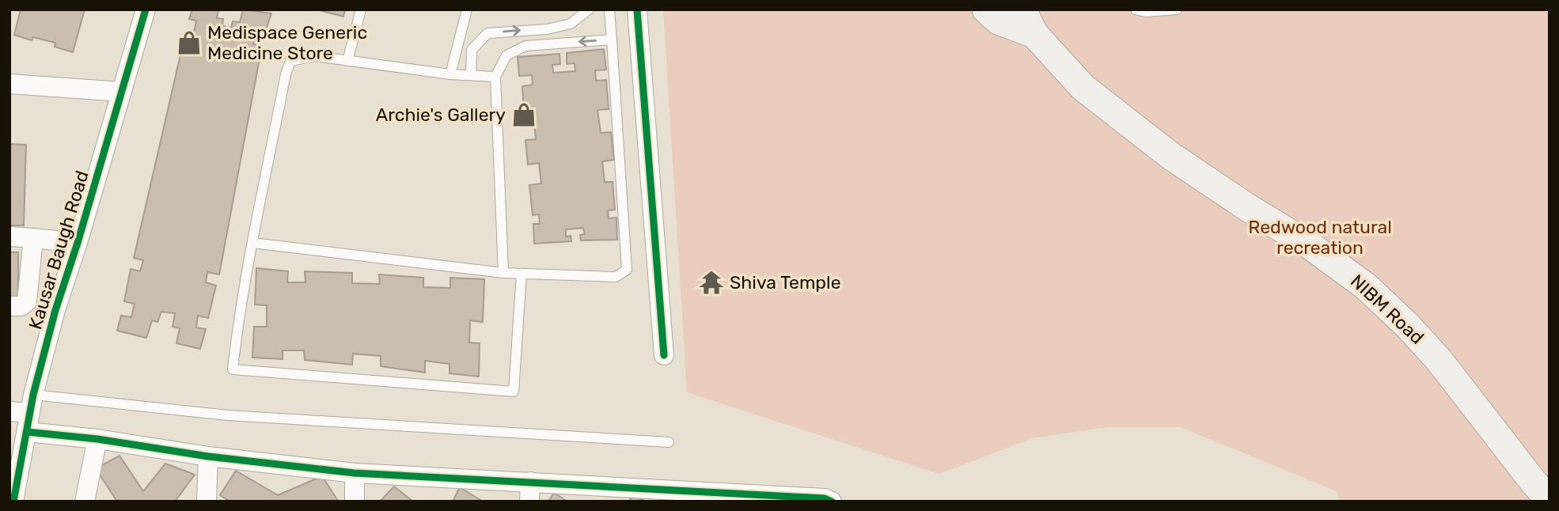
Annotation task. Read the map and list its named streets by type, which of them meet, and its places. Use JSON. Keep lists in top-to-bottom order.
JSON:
{
  "streets": {
    "main road": ["NIBM Road"],
    "street": ["Kausar Baugh Road"]
  },
  "parks": ["Redwood natural recreation"],
  "places": {
    "shop": ["Medispace Generic Medicine Store", "Archie's Gallery"],
    "temple": ["Shiva Temple"]
  }
}
